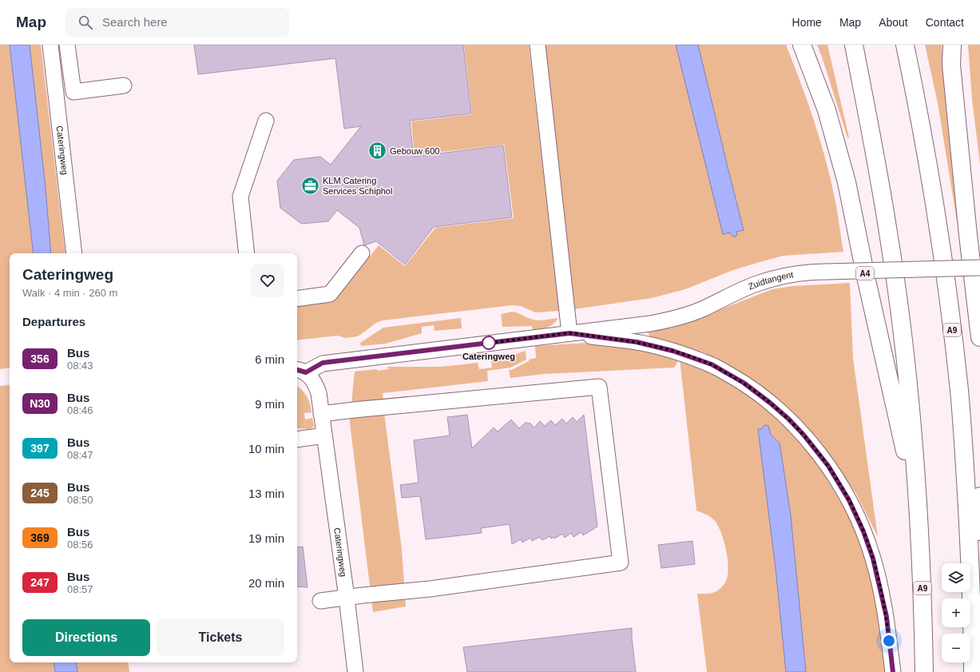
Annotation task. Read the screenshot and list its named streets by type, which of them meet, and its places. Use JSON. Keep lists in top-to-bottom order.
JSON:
{
  "streets": {
    "highway": ["A4", "A9"],
    "street": ["Cateringweg", "Zuidtangent"]
  },
  "crossings": [
    ["A4", "A9"]
  ],
  "places": {
    "building": ["Gebouw 600"],
    "office": ["KLM Catering Services Schiphol"],
    "other": ["Cateringweg"]
  },
  "lines": ["bus line 356"],
  "page": {
    "header": "Map",
    "search": "Search here",
    "nav": [
      "Home",
      "Map",
      "About",
      "Contact"
    ],
    "heading": [
      ["Cateringweg", "Walk · 4 min · 260 m"],
      "Departures"
    ],
    "list": [
      {
        "mark": "356",
        "name": "Bus",
        "note": "08:43",
        "value": "6 min"
      },
      {
        "mark": "N30",
        "name": "Bus",
        "note": "08:46",
        "value": "9 min"
      },
      {
        "mark": "397",
        "name": "Bus",
        "note": "08:47",
        "value": "10 min"
      },
      {
        "mark": "245",
        "name": "Bus",
        "note": "08:50",
        "value": "13 min"
      },
      {
        "mark": "369",
        "name": "Bus",
        "note": "08:56",
        "value": "19 min"
      },
      {
        "mark": "247",
        "name": "Bus",
        "note": "08:57",
        "value": "20 min"
      }
    ],
    "map_buttons": ["+", "−"],
    "buttons": ["Directions", "Tickets"]
  }
}
